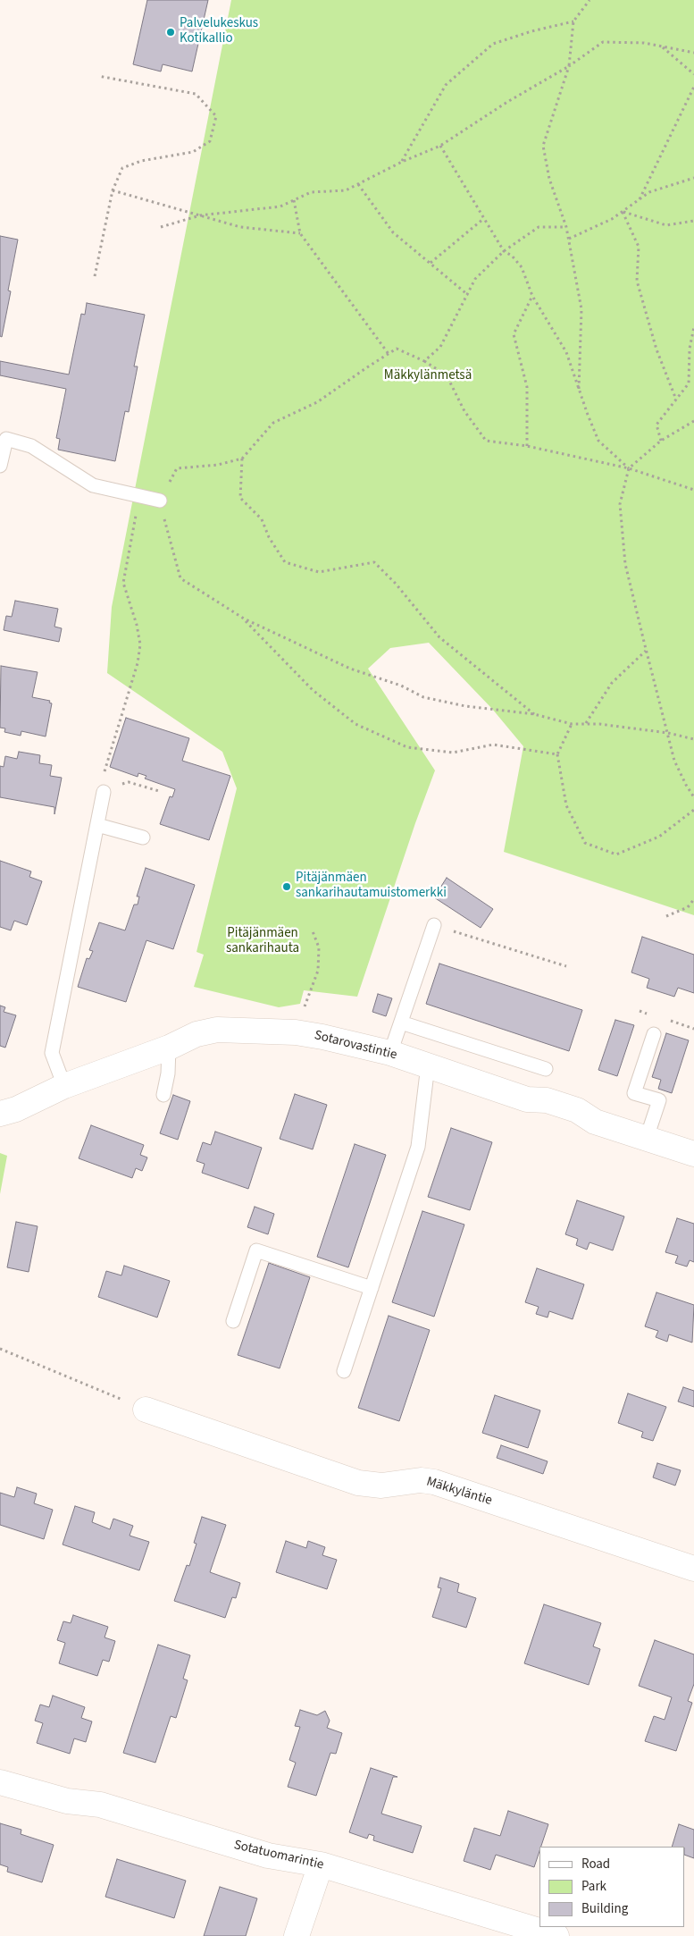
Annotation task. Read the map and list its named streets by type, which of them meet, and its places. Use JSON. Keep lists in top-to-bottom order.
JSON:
{
  "streets": {
    "street": ["Sotarovastintie", "Mäkkyläntie", "Sotatuomarintie"]
  },
  "parks": ["Mäkkylänmetsä", "Pitäjänmäen sankarihauta"],
  "places": ["Palvelukeskus Kotikallio", "Pitäjänmäen sankarihautamuistomerkki"],
  "legend": ["Road", "Park", "Building"]
}
